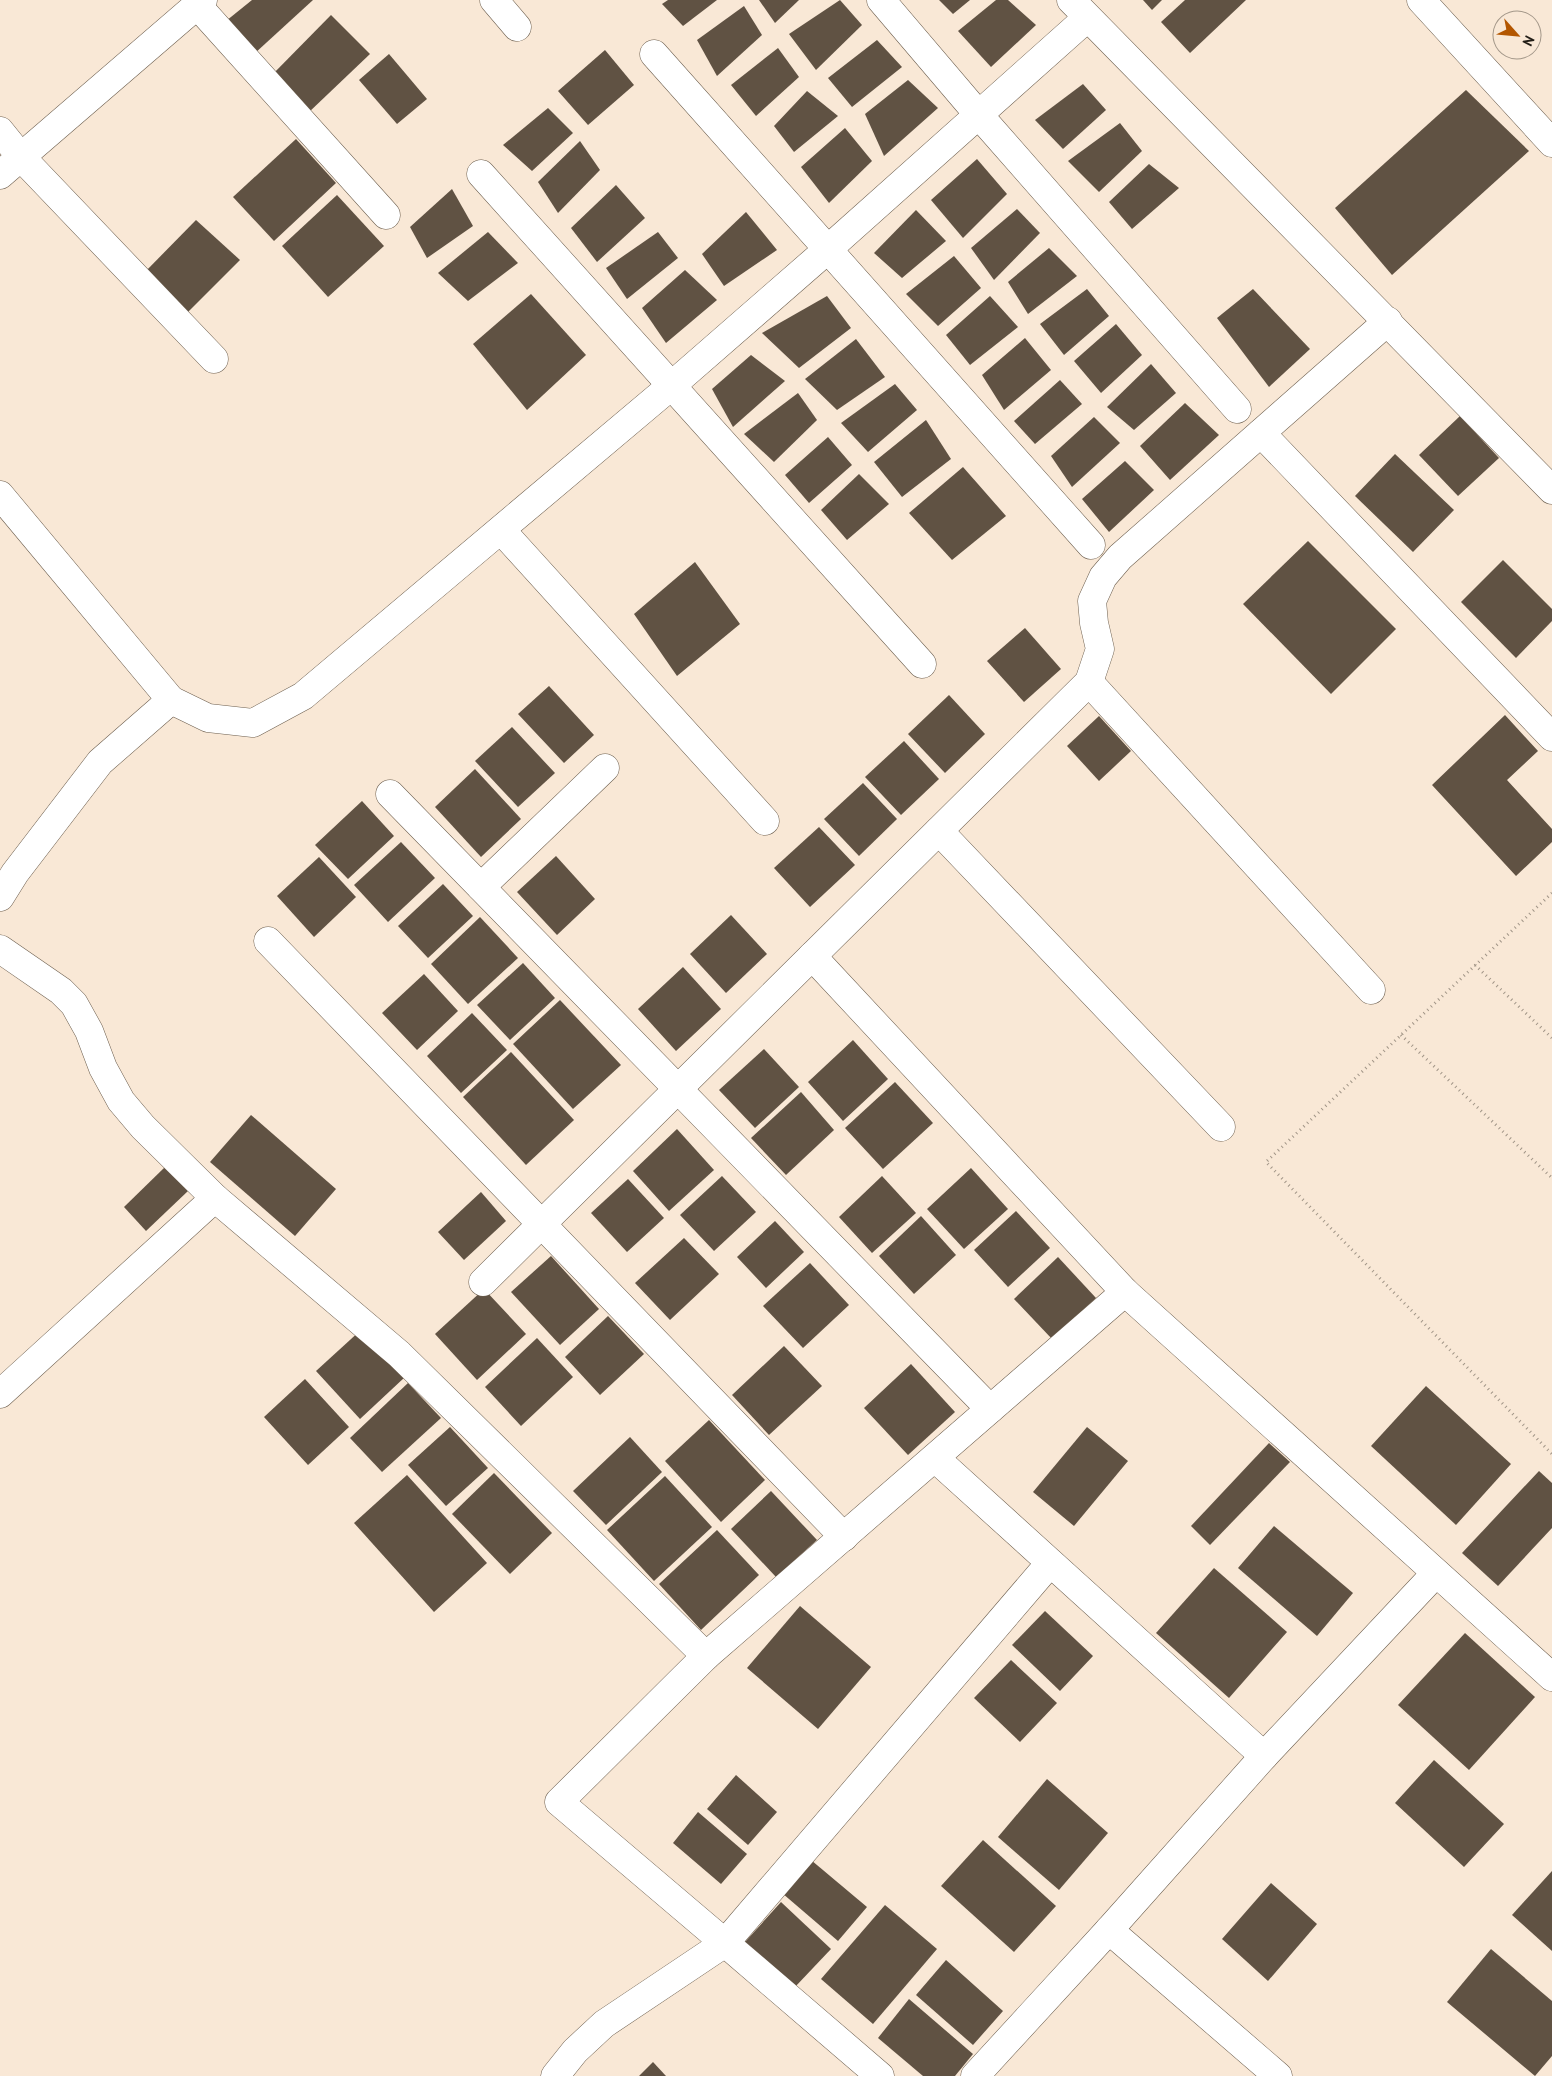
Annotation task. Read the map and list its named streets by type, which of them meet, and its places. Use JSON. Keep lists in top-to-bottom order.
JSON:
{
  "north": "bottom right"
}
